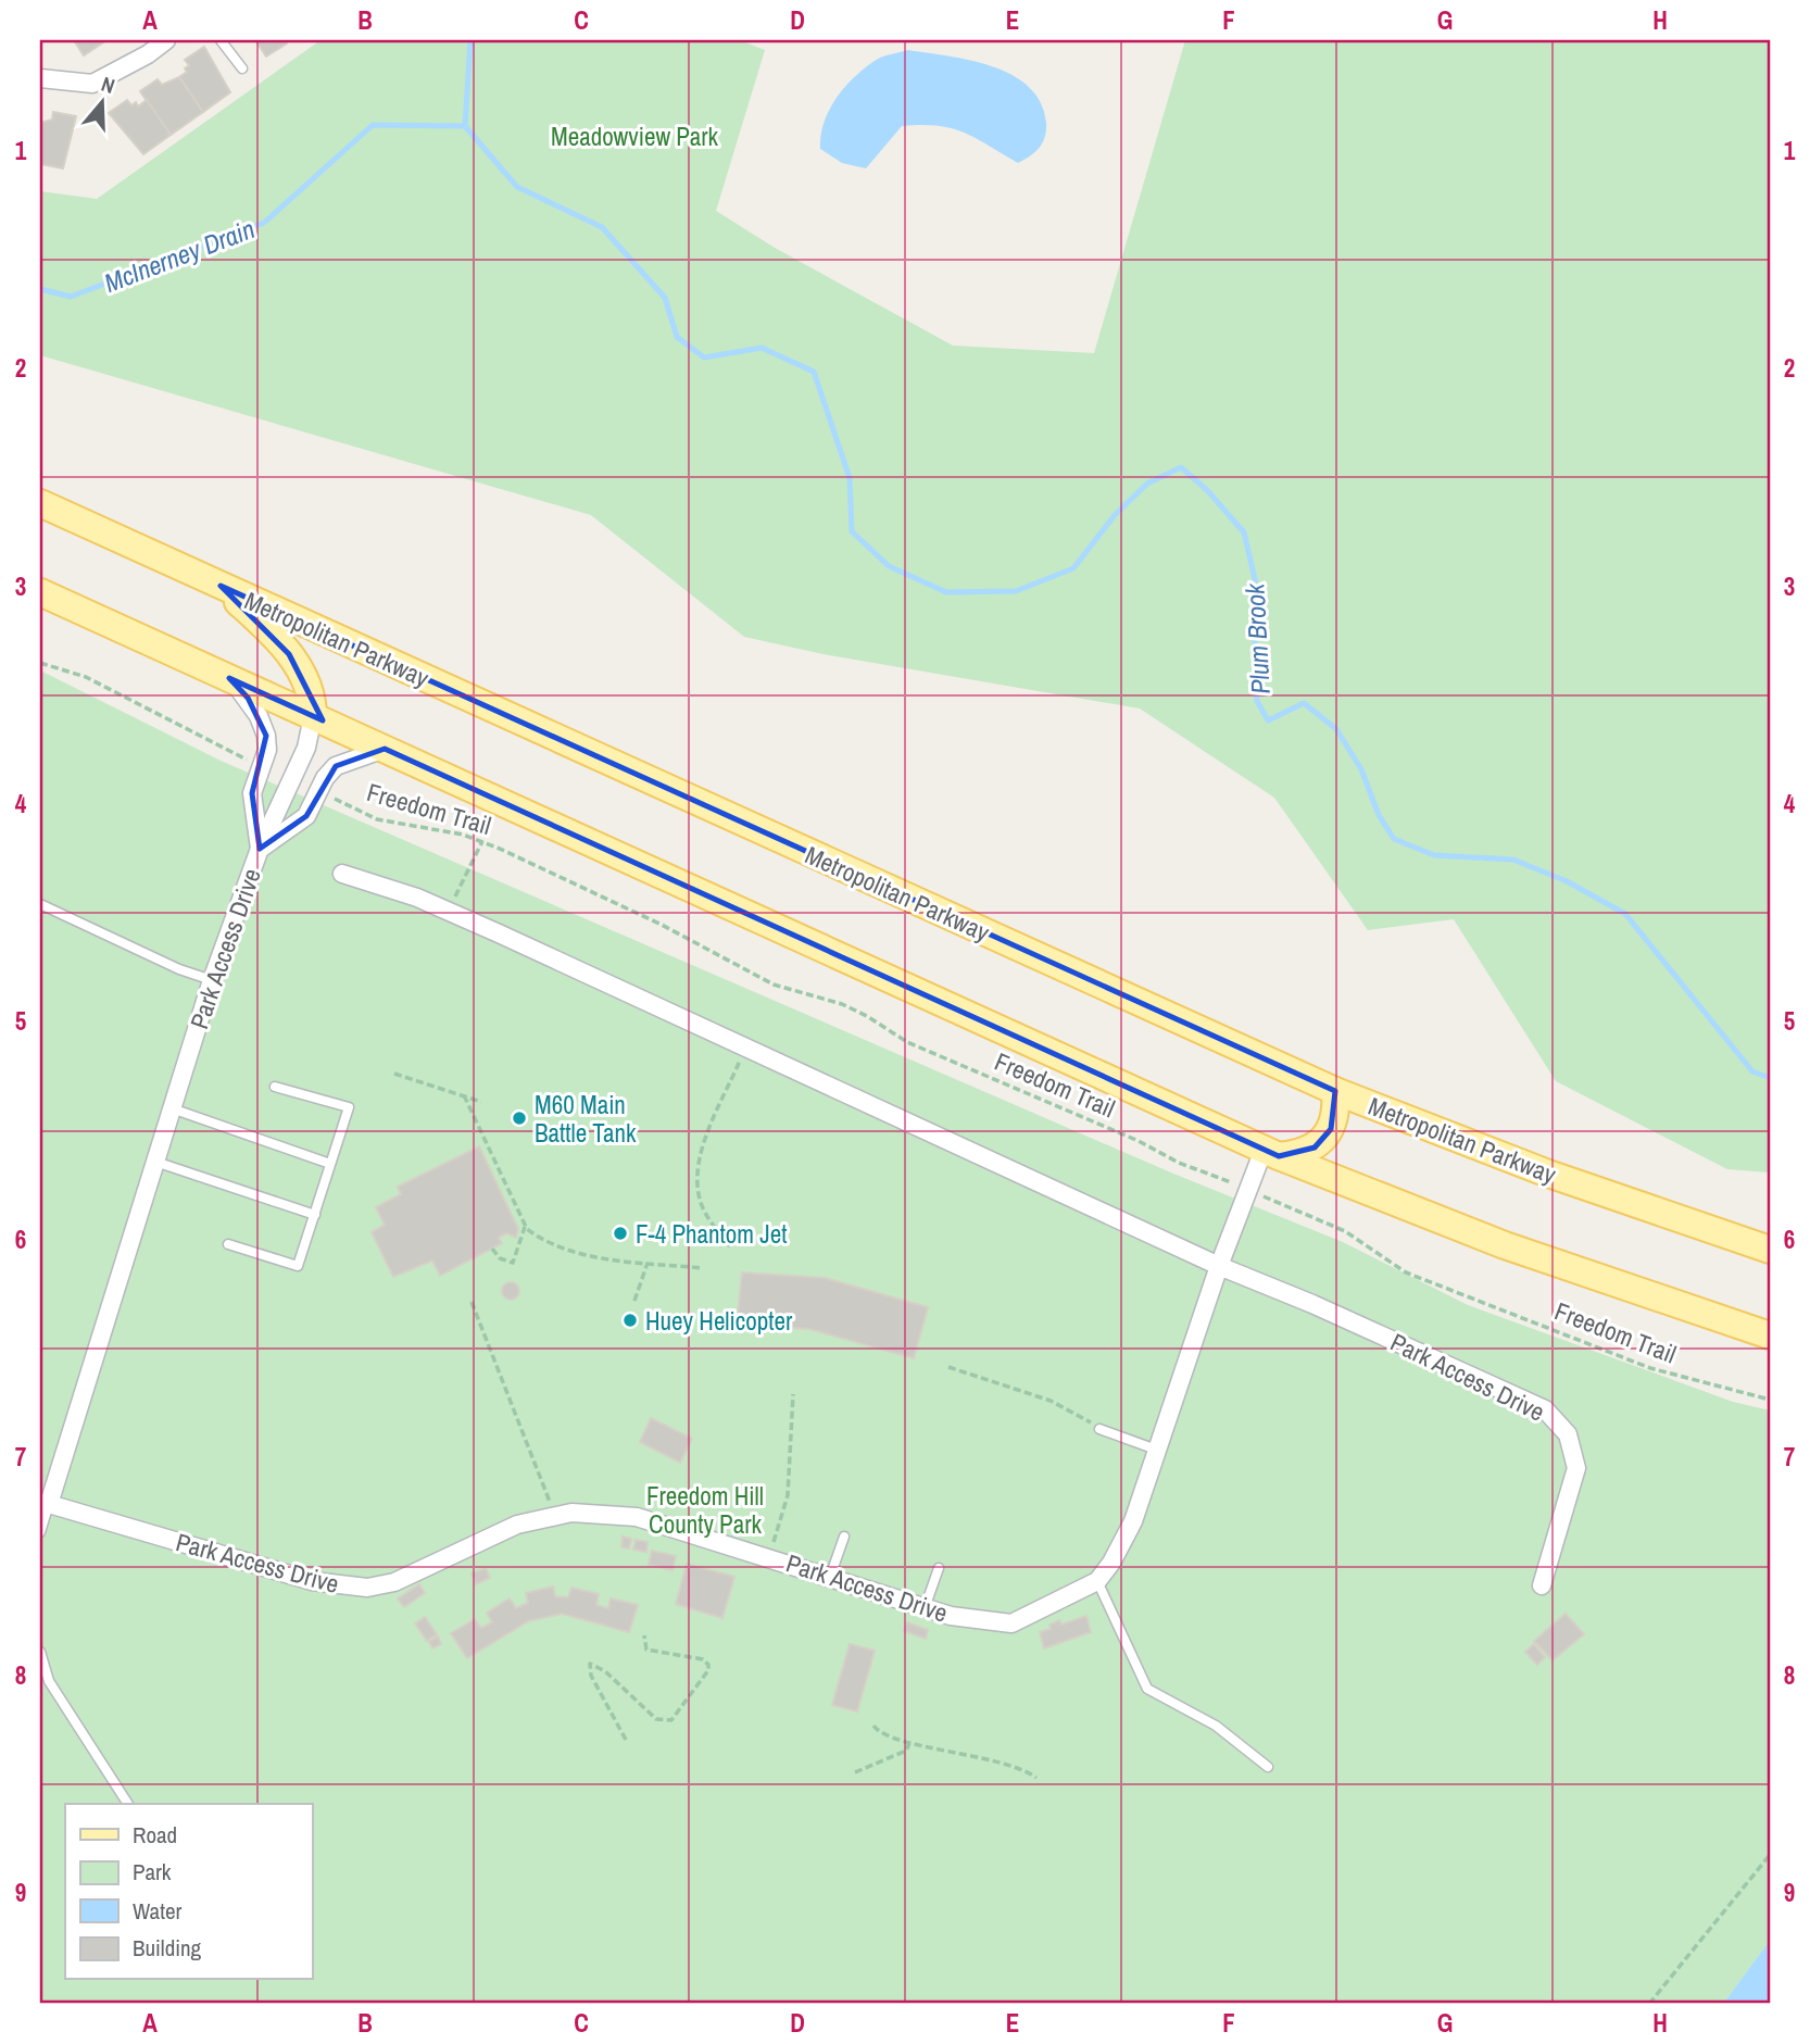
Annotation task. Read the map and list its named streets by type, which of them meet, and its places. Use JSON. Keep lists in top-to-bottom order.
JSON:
{
  "streets": {
    "main road": ["Metropolitan Parkway"],
    "street": ["Park Access Drive"],
    "path": ["Freedom Trail"]
  },
  "water": ["McInerney Drain", "Plum Brook"],
  "parks": ["Meadowview Park", "Freedom Hill County Park"],
  "places": ["M60 Main Battle Tank", "F-4 Phantom Jet", "Huey Helicopter"],
  "legend": [
    "Road",
    "Park",
    "Water",
    "Building"
  ],
  "north": "top",
  "grid": {
    "columns": [
      "A",
      "B",
      "C",
      "D",
      "E",
      "F",
      "G",
      "H"
    ],
    "rows": [
      "1",
      "2",
      "3",
      "4",
      "5",
      "6",
      "7",
      "8",
      "9"
    ]
  }
}
